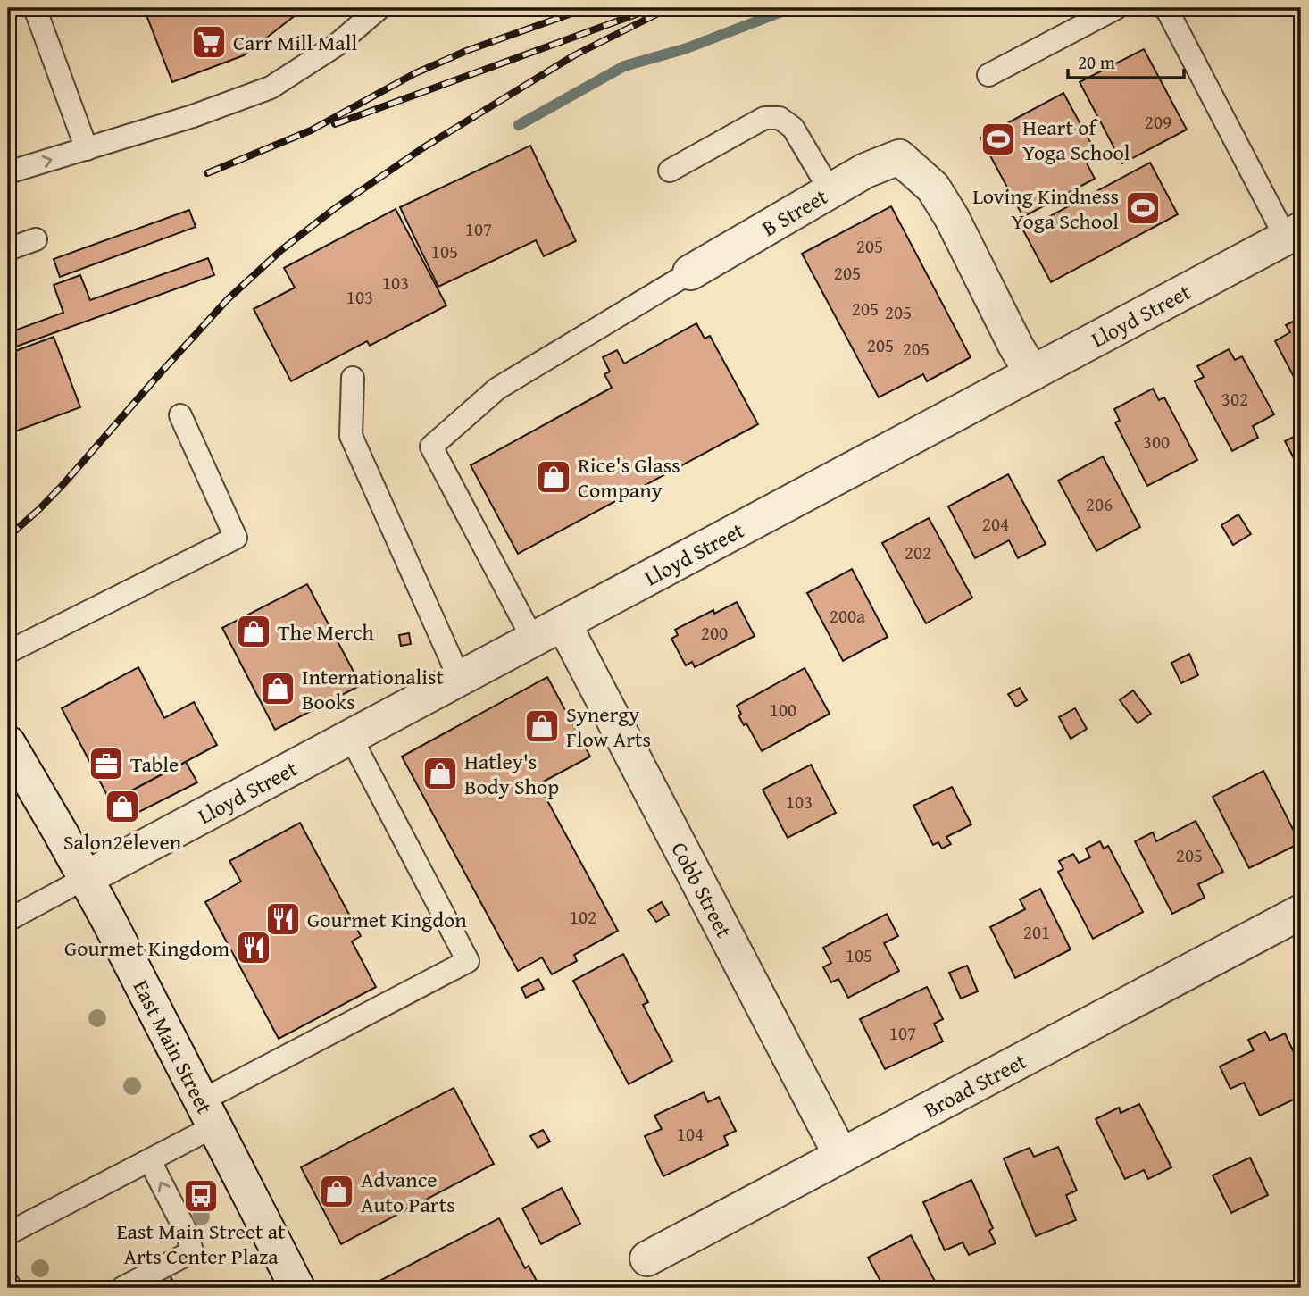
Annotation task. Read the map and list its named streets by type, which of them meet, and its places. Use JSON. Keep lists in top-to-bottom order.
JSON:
{
  "streets": {
    "street": [
      "B Street",
      "Lloyd Street",
      "Cobb Street",
      "East Main Street",
      "Broad Street"
    ]
  },
  "crossings": [
    ["B Street", "Lloyd Street"],
    ["Lloyd Street", "Cobb Street"],
    ["Lloyd Street", "East Main Street"],
    ["Cobb Street", "Broad Street"]
  ],
  "places": {
    "supermarket": ["Carr Mill Mall"],
    "sports": ["Heart of Yoga School", "Loving Kindness Yoga School"],
    "shop": [
      "Rice's Glass Company",
      "The Merch",
      "Internationalist Books",
      "Synergy Flow Arts",
      "Hatley's Body Shop",
      "Salon2eleven",
      "Advance Auto Parts"
    ],
    "office": ["Table"],
    "restaurant": ["Gourmet Kingdon", "Gourmet Kingdom"],
    "bus stop": ["East Main Street at Arts Center Plaza"]
  },
  "house_numbers": [
    "209",
    "107",
    "205",
    "105",
    "205",
    "103",
    "103",
    "205",
    "205",
    "205",
    "205",
    "302",
    "300",
    "206",
    "204",
    "202",
    "200a",
    "200",
    "100",
    "103",
    "205",
    "102",
    "201",
    "105",
    "107",
    "104"
  ],
  "scale_bar": "20 m"
}
